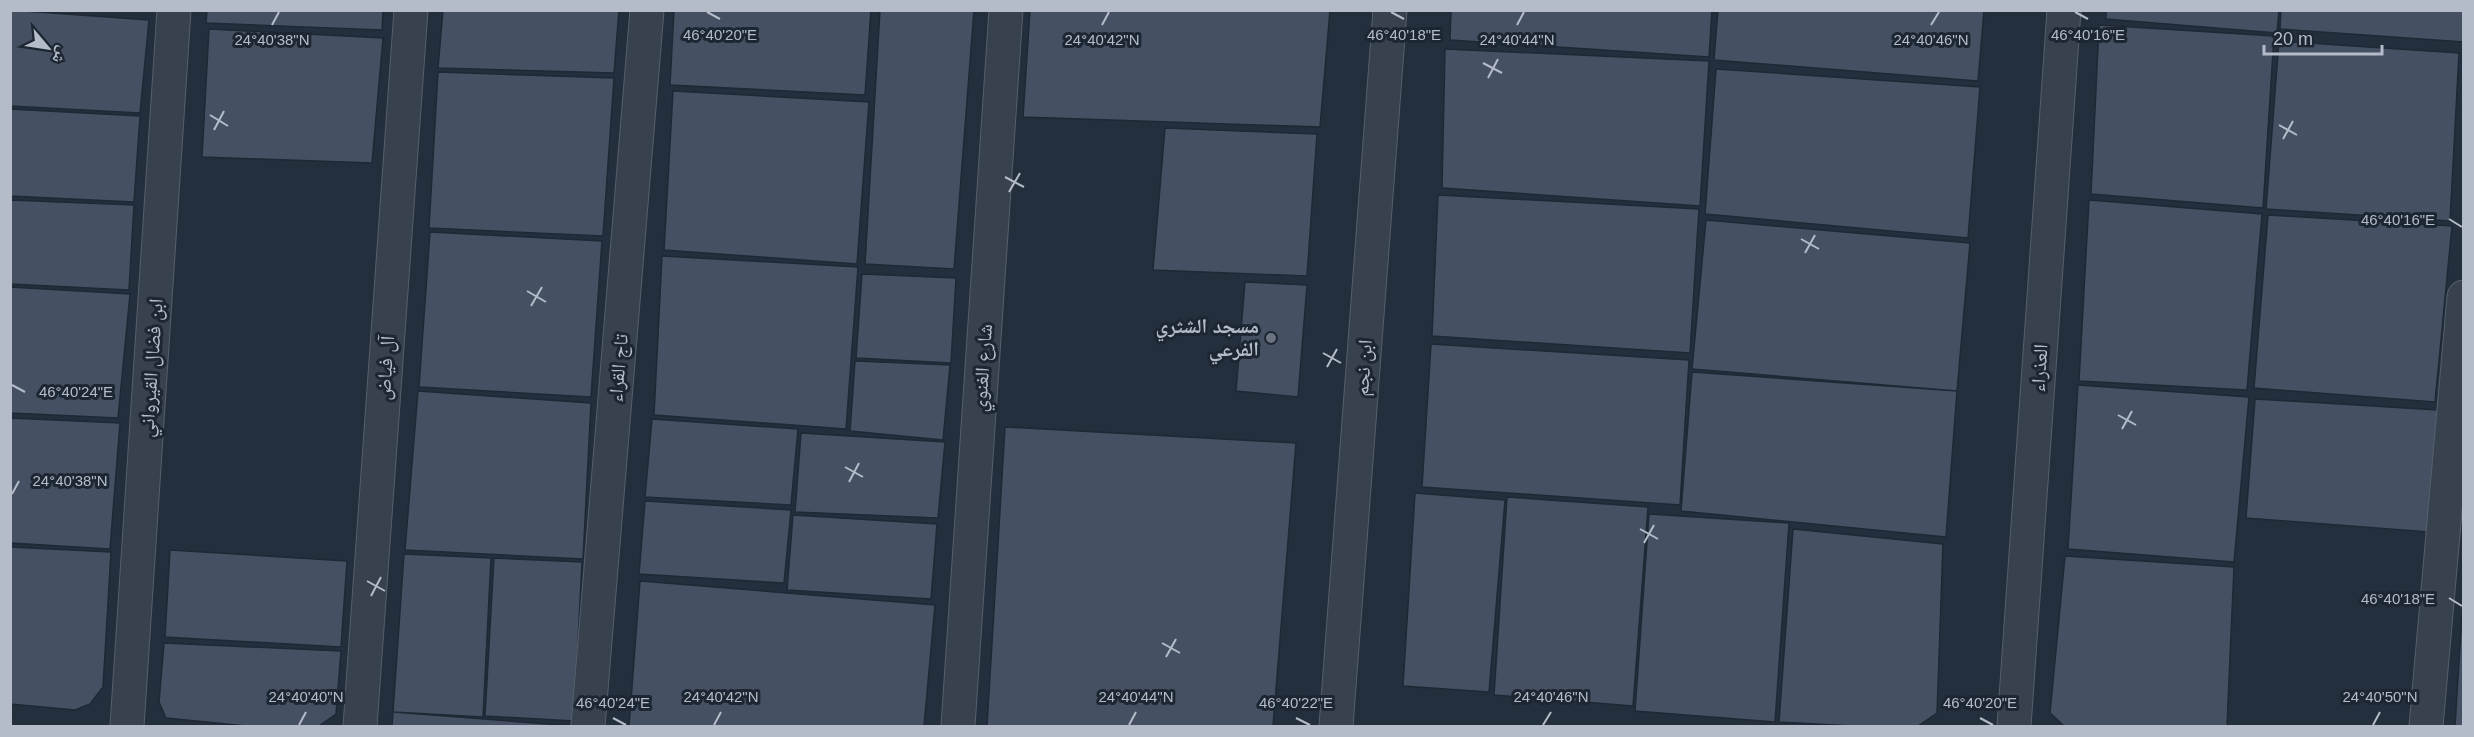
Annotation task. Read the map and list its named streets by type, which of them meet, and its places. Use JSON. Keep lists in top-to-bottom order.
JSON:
{
  "streets": {
    "street": [
      "ابن فضال القيرواني",
      "آل فياض",
      "تاج القراء",
      "شارع الغنوي",
      "ابن نجم",
      "العذراء"
    ]
  },
  "places": ["مسجد الشثري الفرعي"],
  "scale_bar": "20 m",
  "north": "bottom right",
  "coordinates": [
    "46°40'20\"E",
    "46°40'18\"E",
    "46°40'16\"E",
    "24°40'38\"N",
    "24°40'42\"N",
    "24°40'44\"N",
    "24°40'46\"N",
    "46°40'24\"E",
    "24°40'40\"N",
    "24°40'50\"N",
    "46°40'22\"E"
  ]
}
